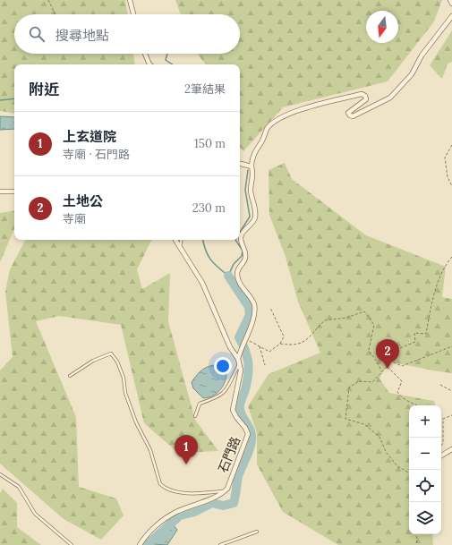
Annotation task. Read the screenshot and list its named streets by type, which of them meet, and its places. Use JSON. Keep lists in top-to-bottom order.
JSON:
{
  "streets": {
    "street": ["石門路"]
  },
  "north": "bottom",
  "page": {
    "search": "搜尋地點",
    "heading": ["附近", "2筆結果"],
    "list": [
      {
        "mark": "1",
        "name": "上玄道院",
        "note": "寺廟 · 石門路",
        "value": "150 m"
      },
      {
        "mark": "2",
        "name": "土地公",
        "note": "寺廟",
        "value": "230 m"
      }
    ],
    "pins": ["2", "1"],
    "map_buttons": ["+", "−"]
  }
}
